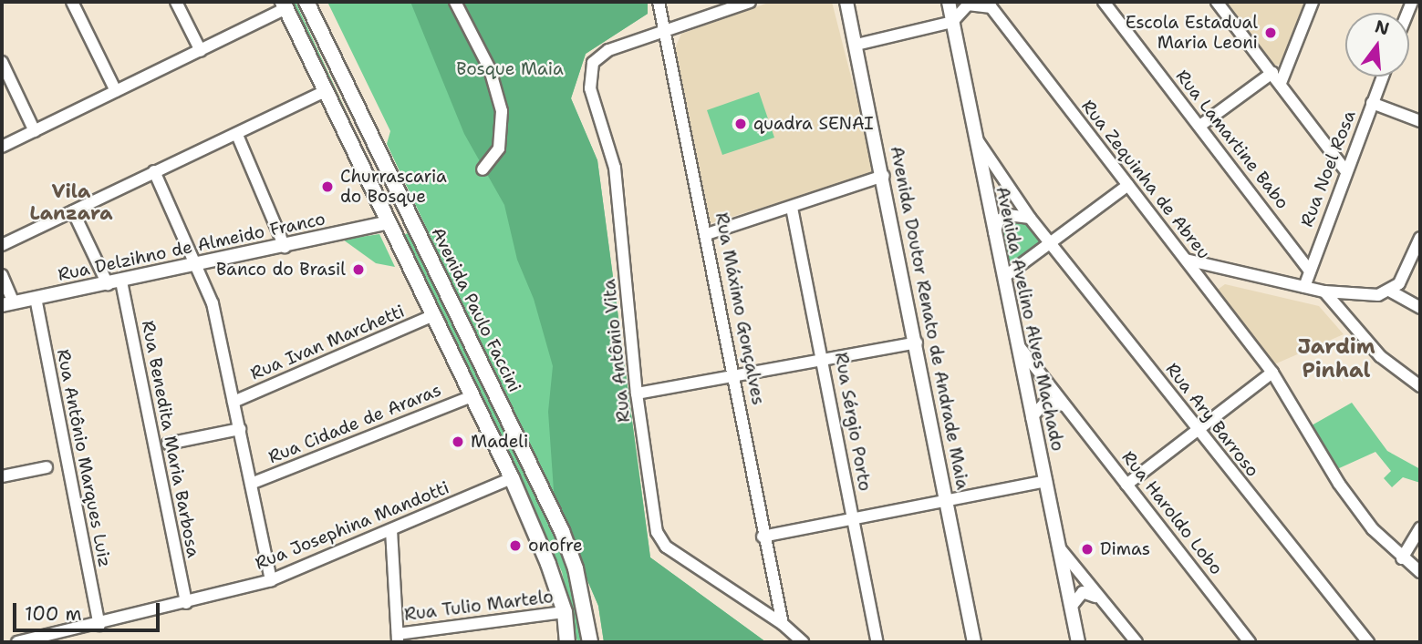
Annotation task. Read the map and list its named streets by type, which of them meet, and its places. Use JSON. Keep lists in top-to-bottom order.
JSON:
{
  "streets": {
    "main road": ["Avenida Paulo Faccini"],
    "street": [
      "Rua Lamartine Babo",
      "Rua Noel Rosa",
      "Rua Zequinha de Abreu",
      "Rua Delzihno de Almeido Franco",
      "Rua Máximo Gonçalves",
      "Avenida Doutor Renato de Andrade Maia",
      "Avenida Avelino Alves Machado",
      "Rua Ivan Marchetti",
      "Rua Antônio Vita",
      "Rua Ary Barroso",
      "Rua Sérgio Porto",
      "Rua Cidade de Araras",
      "Rua Benedita Maria Barbosa",
      "Rua Antônio Marques Luiz",
      "Rua Haroldo Lobo",
      "Rua Josephina Mandotti",
      "Rua Tulio Martelo"
    ]
  },
  "crossings": [
    ["Rua Lamartine Babo", "Rua Noel Rosa"],
    ["Rua Zequinha de Abreu", "Avenida Avelino Alves Machado"],
    ["Rua Delzihno de Almeido Franco", "Rua Benedita Maria Barbosa"],
    ["Rua Delzihno de Almeido Franco", "Rua Antônio Marques Luiz"],
    ["Rua Máximo Gonçalves", "Rua Antônio Vita"],
    ["Avenida Avelino Alves Machado", "Rua Ary Barroso"],
    ["Avenida Avelino Alves Machado", "Rua Haroldo Lobo"],
    ["Rua Benedita Maria Barbosa", "Rua Josephina Mandotti"],
    ["Rua Antônio Marques Luiz", "Rua Josephina Mandotti"]
  ],
  "districts": ["Vila Lanzara", "Jardim Pinhal"],
  "parks": ["Bosque Maia"],
  "places": [
    "Escola Estadual Maria Leoni",
    "quadra SENAI",
    "Churrascaria do Bosque",
    "Banco do Brasil",
    "Madeli",
    "onofre",
    "Dimas"
  ],
  "scale_bar": "100 m",
  "north": "top"
}
